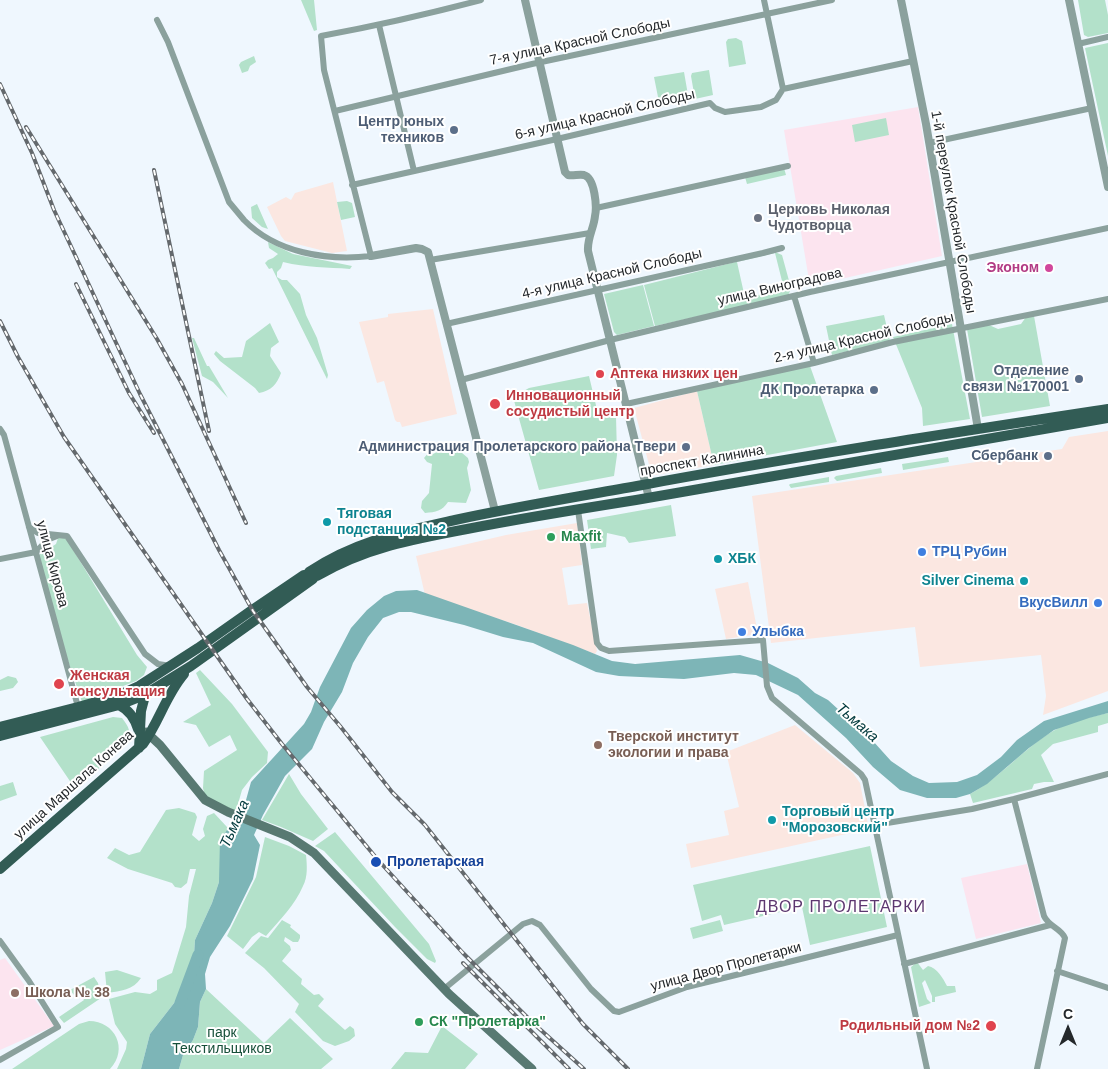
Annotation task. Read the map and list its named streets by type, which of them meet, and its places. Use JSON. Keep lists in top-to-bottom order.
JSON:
{
  "streets": {
    "main road": ["проспект Калинина", "улица Маршала Конева"],
    "street": [
      "7-я улица Красной Слободы",
      "6-я улица Красной Слободы",
      "1-й переулок Красной Слободы",
      "4-я улица Красной Слободы",
      "улица Виноградова",
      "2-я улица Красной Слободы",
      "улица Кирова",
      "улица Двор Пролетарки"
    ]
  },
  "crossings": [
    ["6-я улица Красной Слободы", "1-й переулок Красной Слободы"],
    ["1-й переулок Красной Слободы", "улица Виноградова"],
    ["1-й переулок Красной Слободы", "2-я улица Красной Слободы"],
    ["1-й переулок Красной Слободы", "проспект Калинина"]
  ],
  "districts": ["ДВОР ПРОЛЕТАРКИ"],
  "water": ["Тьмака"],
  "parks": ["парк Текстильщиков"],
  "places": [
    "Центр юных техников",
    "Церковь Николая Чудотворца",
    "Эконом",
    "Аптека низких цен",
    "Отделение связи №170001",
    "ДК Пролетарка",
    "Инновационный сосудистый центр",
    "Администрация Пролетарского района Твери",
    "Сбербанк",
    "Тяговая подстанция №2",
    "Maxfit",
    "ТРЦ Рубин",
    "ХБК",
    "Silver Cinema",
    "ВкусВилл",
    "Улыбка",
    "Женская консультация",
    "Тверской институт экологии и права",
    "Торговый центр \"Морозовский\"",
    "Пролетарская",
    "Школа № 38",
    "СК \"Пролетарка\"",
    "Родильный дом №2"
  ],
  "north": "top"
}
